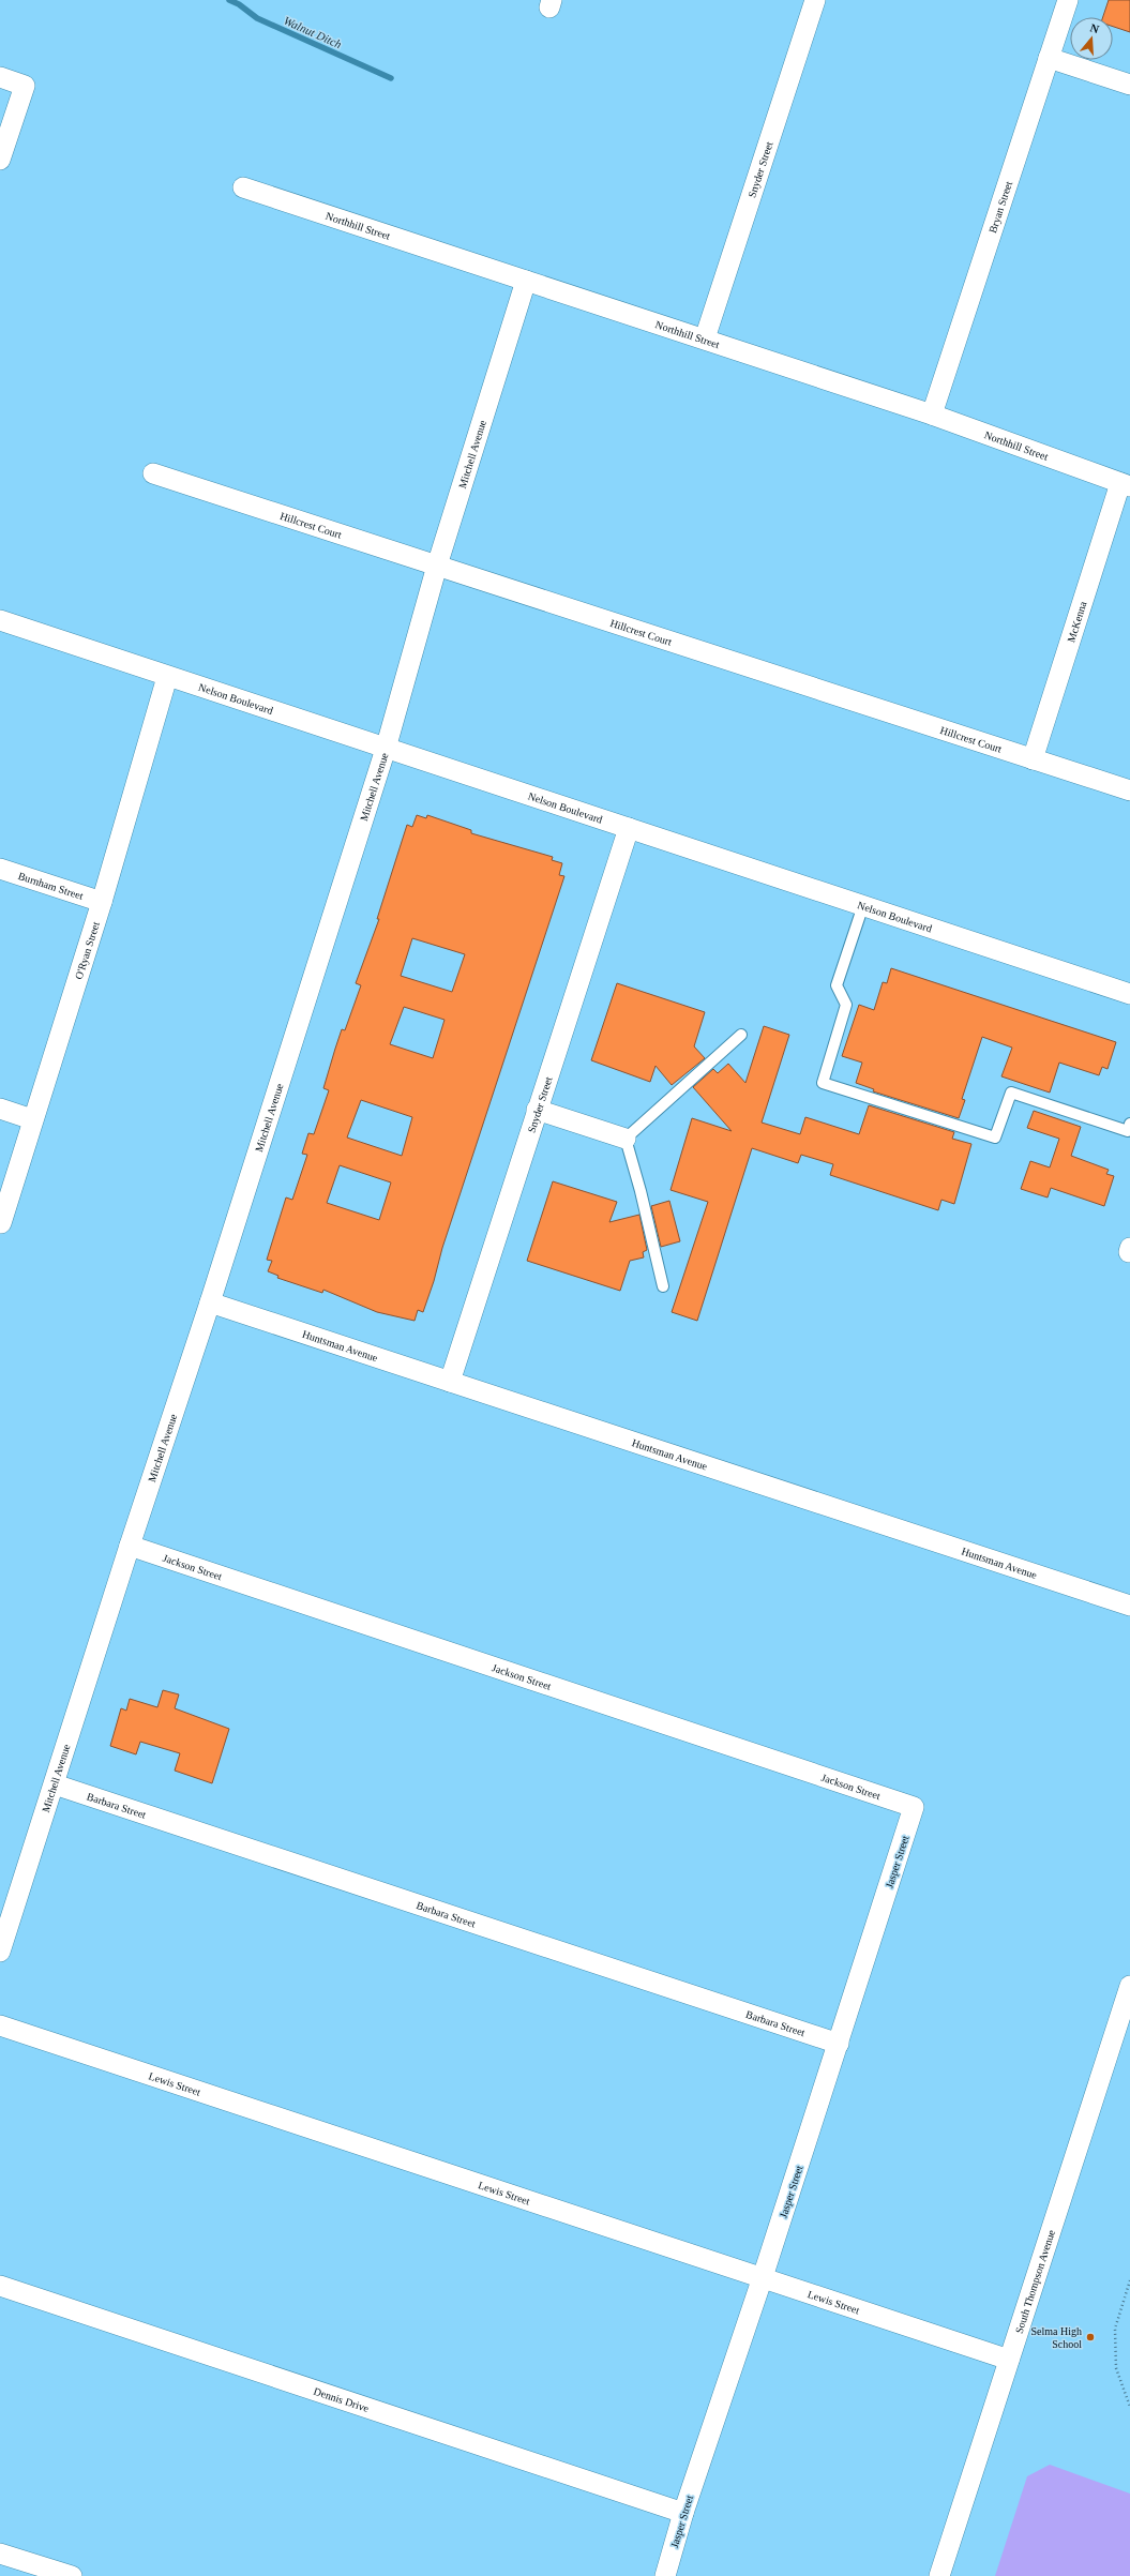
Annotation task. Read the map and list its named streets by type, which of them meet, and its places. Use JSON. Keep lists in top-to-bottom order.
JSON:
{
  "streets": {
    "street": [
      "Snyder Street",
      "Bryan Street",
      "Northhill Street",
      "Mitchell Avenue",
      "Hillcrest Court",
      "McKenna",
      "Nelson Boulevard",
      "Burnham Street",
      "O'Ryan Street",
      "Huntsman Avenue",
      "Jackson Street",
      "Barbara Street",
      "Jasper Street",
      "Lewis Street",
      "South Thompson Avenue",
      "Dennis Drive"
    ]
  },
  "crossings": [
    ["Snyder Street", "Northhill Street"],
    ["Snyder Street", "Nelson Boulevard"],
    ["Snyder Street", "Huntsman Avenue"],
    ["Bryan Street", "Northhill Street"],
    ["Northhill Street", "Mitchell Avenue"],
    ["Northhill Street", "McKenna"],
    ["Mitchell Avenue", "Hillcrest Court"],
    ["Mitchell Avenue", "Nelson Boulevard"],
    ["Mitchell Avenue", "Huntsman Avenue"],
    ["Mitchell Avenue", "Jackson Street"],
    ["Mitchell Avenue", "Barbara Street"],
    ["Hillcrest Court", "McKenna"],
    ["Nelson Boulevard", "O'Ryan Street"],
    ["Burnham Street", "O'Ryan Street"],
    ["Jackson Street", "Jasper Street"],
    ["Barbara Street", "Jasper Street"],
    ["Jasper Street", "Lewis Street"],
    ["Jasper Street", "Dennis Drive"],
    ["Lewis Street", "South Thompson Avenue"]
  ],
  "water": ["Walnut Ditch"],
  "places": ["Selma High School"],
  "north": "top"
}
